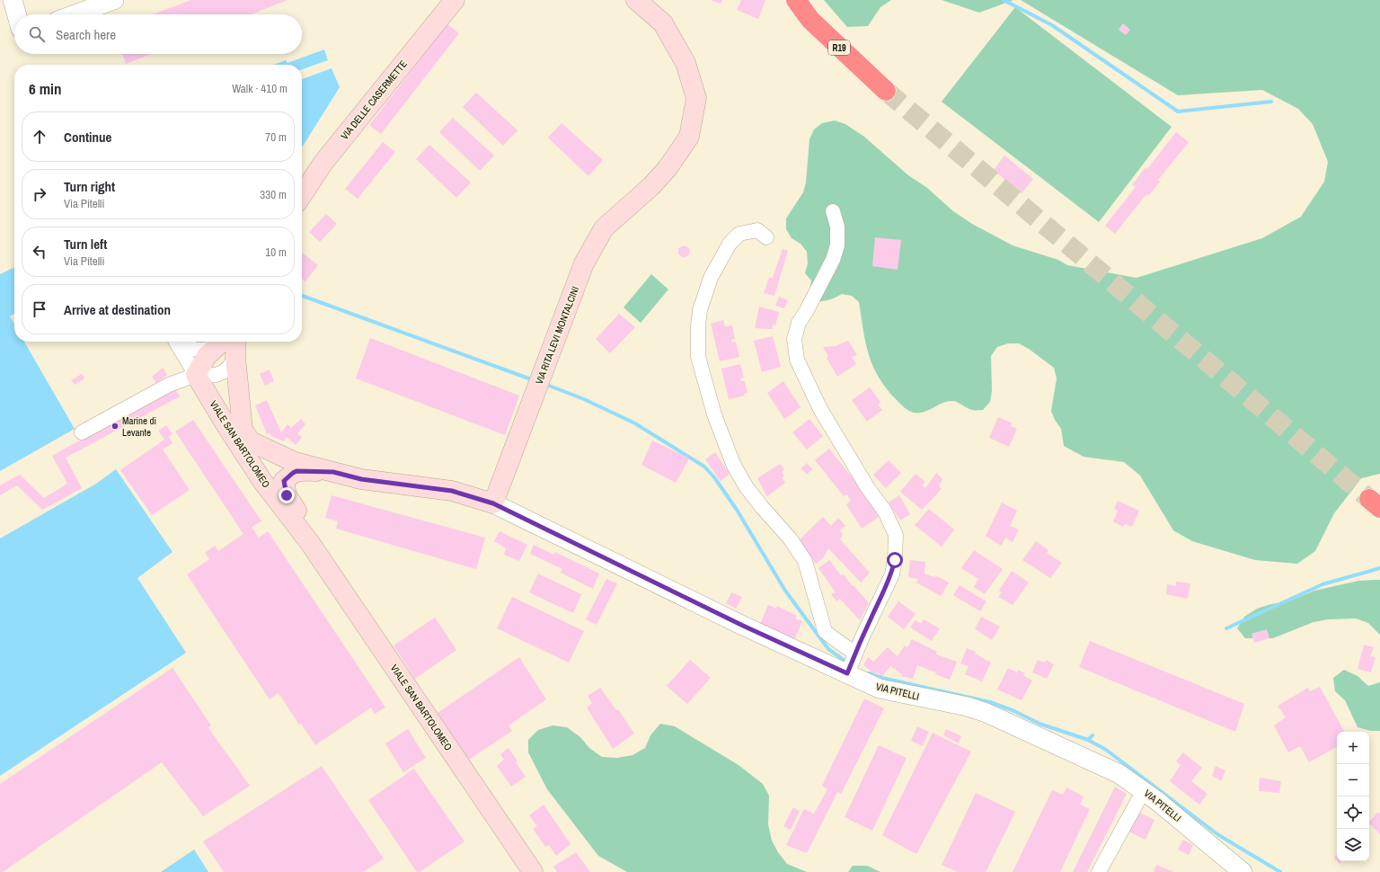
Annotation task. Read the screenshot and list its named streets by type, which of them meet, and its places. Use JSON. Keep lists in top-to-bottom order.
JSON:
{
  "streets": {
    "highway": ["R19"],
    "main road": [
      "VIA DELLE CASERMETTE",
      "VIA RITA LEVI MONTALCINI",
      "VIALE SAN BARTOLOMEO",
      "VIA PITELLI"
    ]
  },
  "crossings": [
    ["VIA RITA LEVI MONTALCINI", "VIA PITELLI"],
    ["VIALE SAN BARTOLOMEO", "VIA PITELLI"]
  ],
  "places": ["Marine di Levante"],
  "page": {
    "search": "Search here",
    "heading": ["6 min", "Walk · 410 m"],
    "list": [
      ["Continue", "70 m"],
      ["Turn right", "Via Pitelli", "330 m"],
      ["Turn left", "Via Pitelli", "10 m"],
      "Arrive at destination"
    ],
    "map_buttons": ["+", "−"]
  }
}
